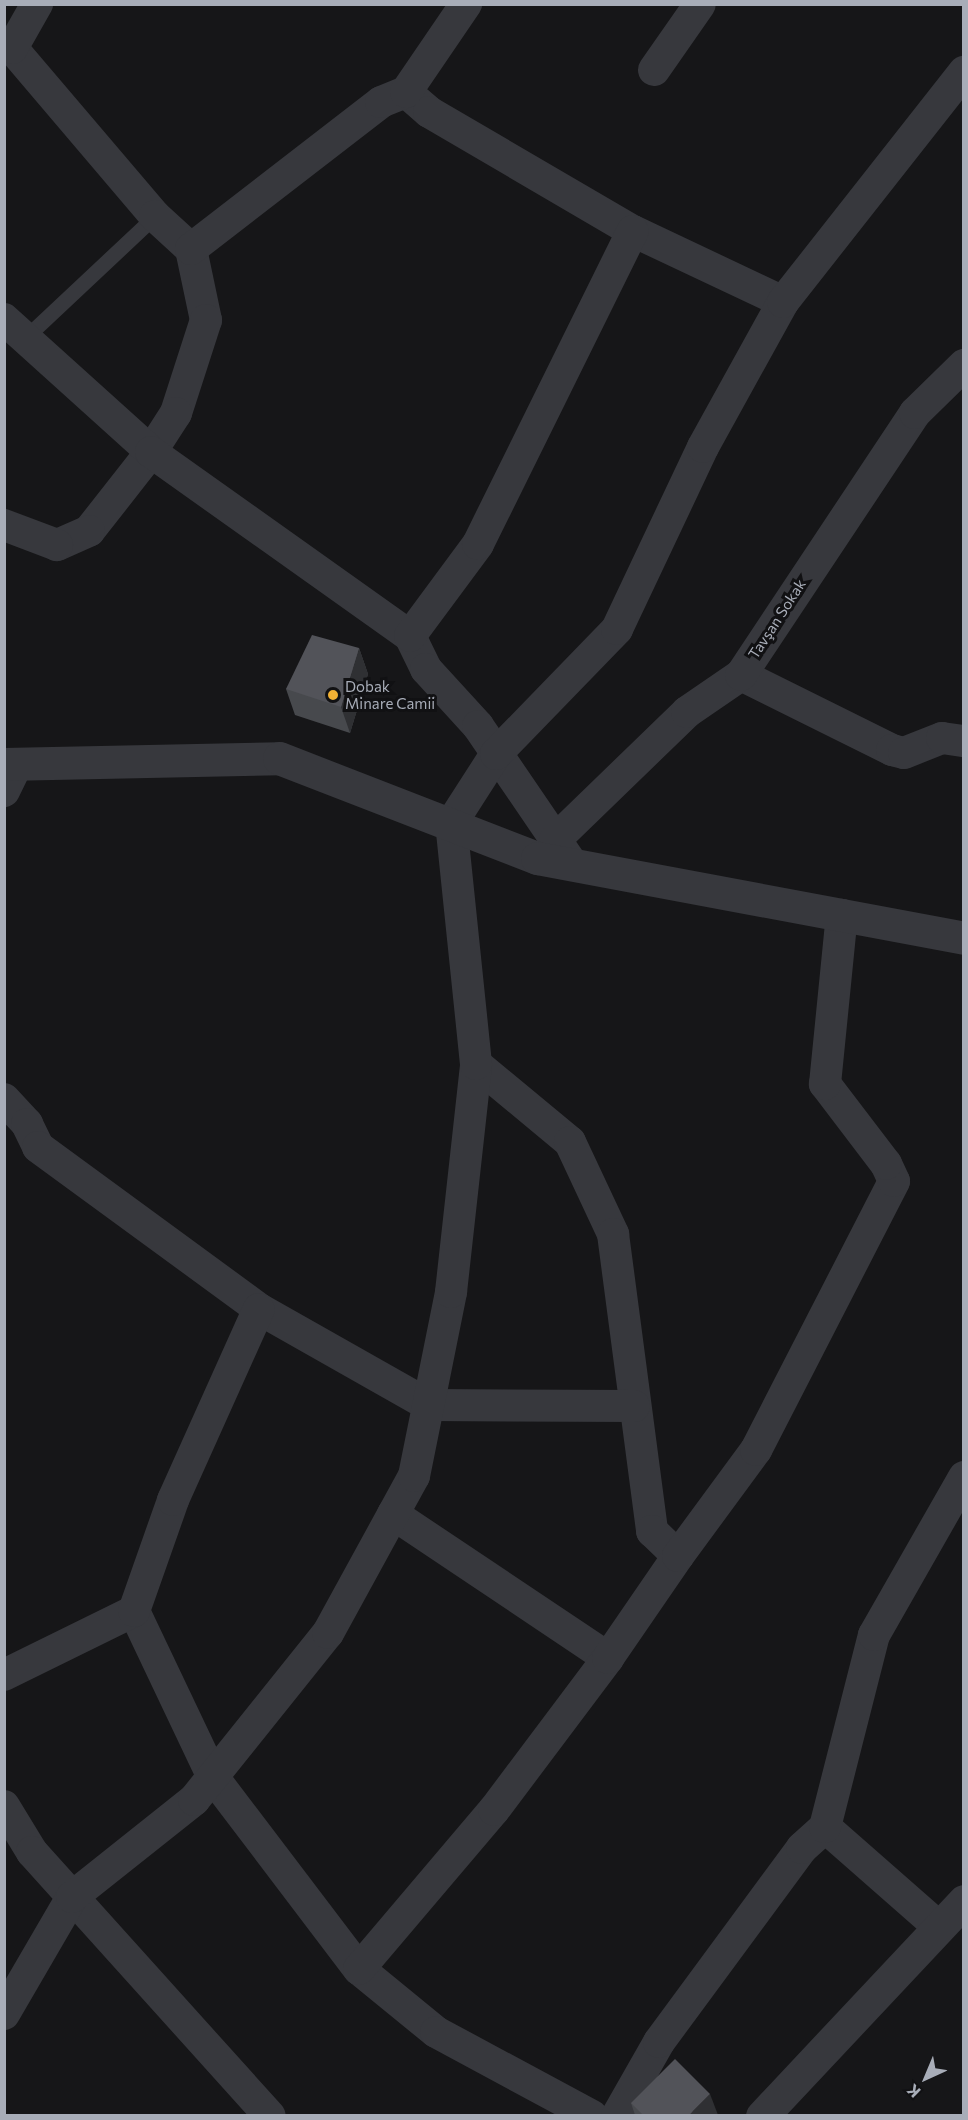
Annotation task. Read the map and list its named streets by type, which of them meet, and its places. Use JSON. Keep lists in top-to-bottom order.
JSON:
{
  "streets": {
    "street": ["Tavşan Sokak"]
  },
  "places": ["Dobak Minare Camii"],
  "north": "bottom left"
}
